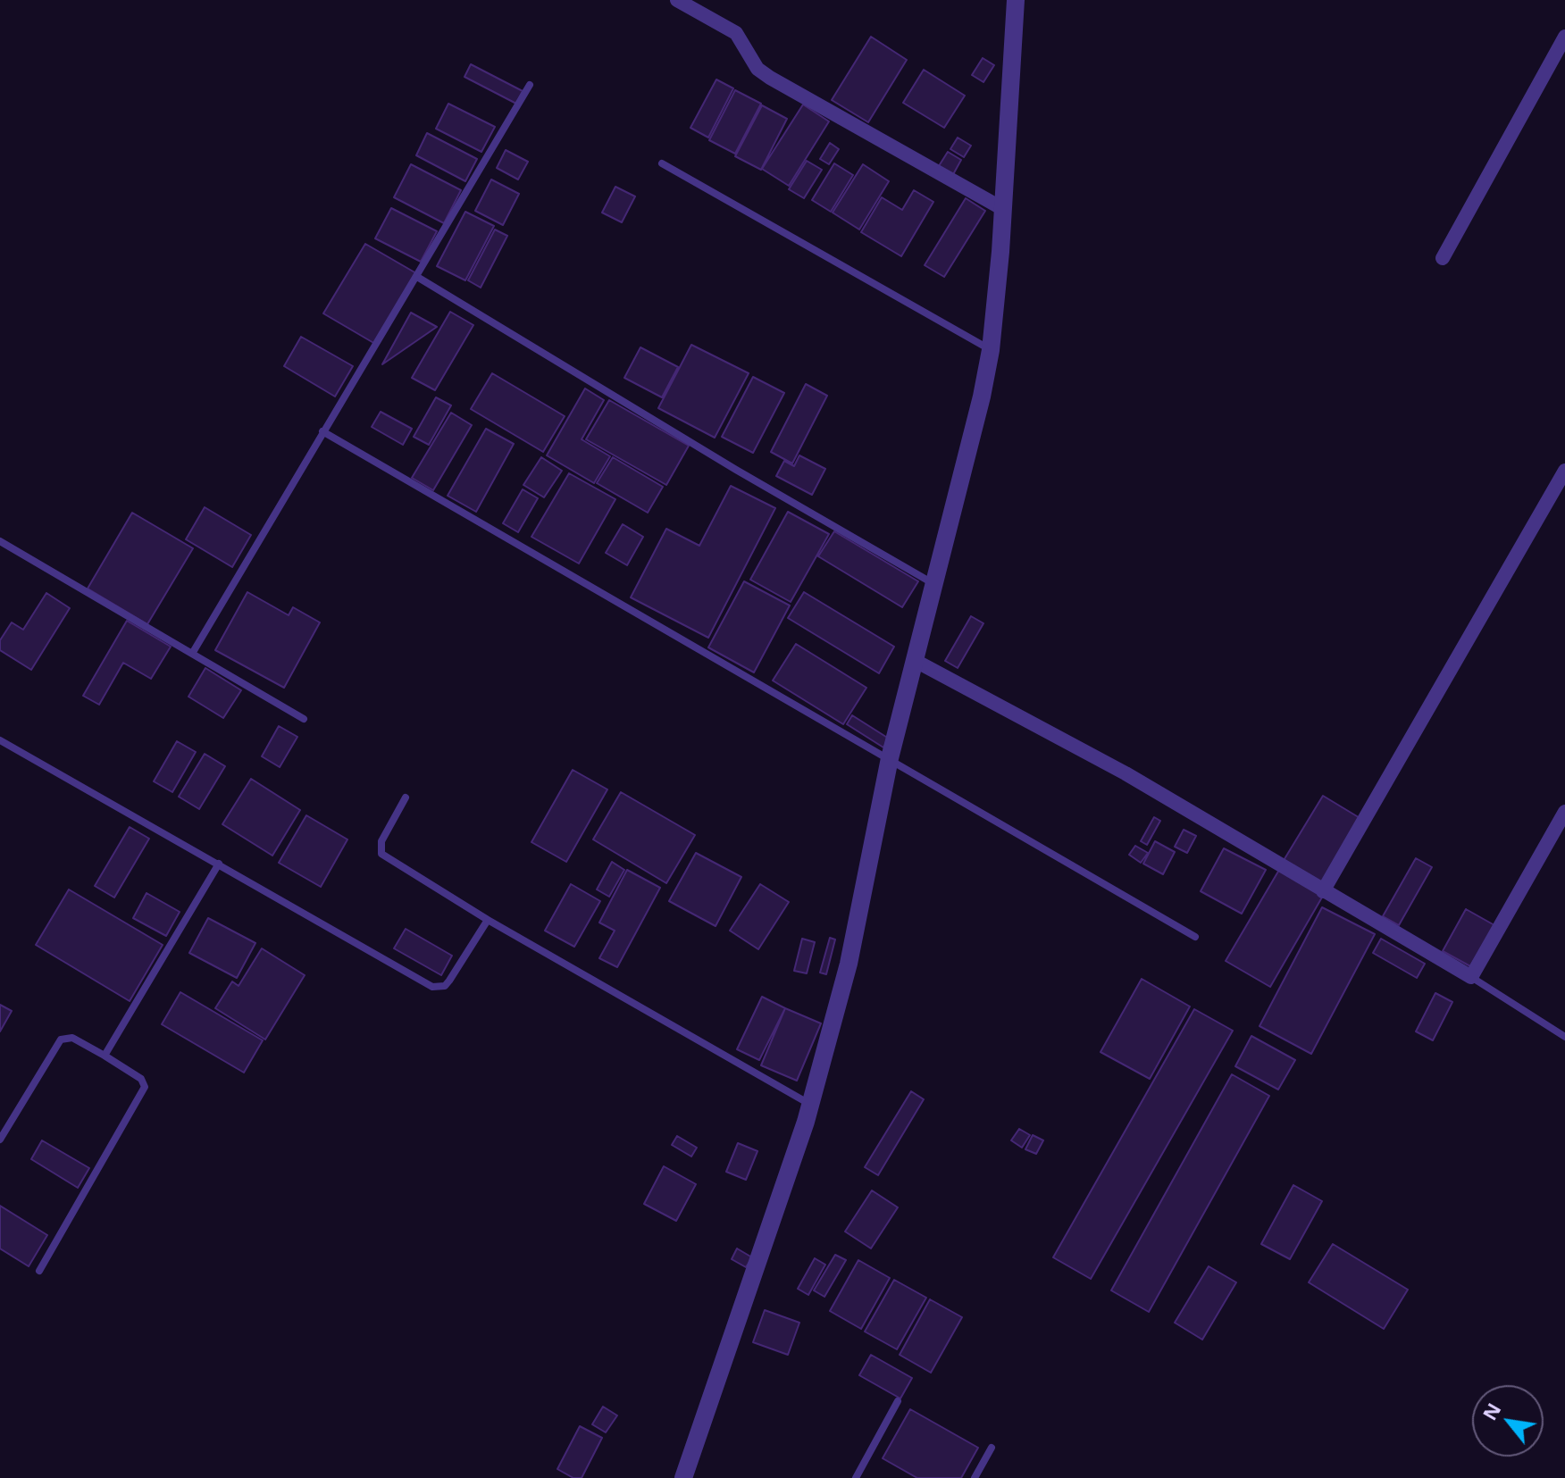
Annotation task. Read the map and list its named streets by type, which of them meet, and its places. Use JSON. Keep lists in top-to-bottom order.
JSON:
{
  "north": "top left"
}
